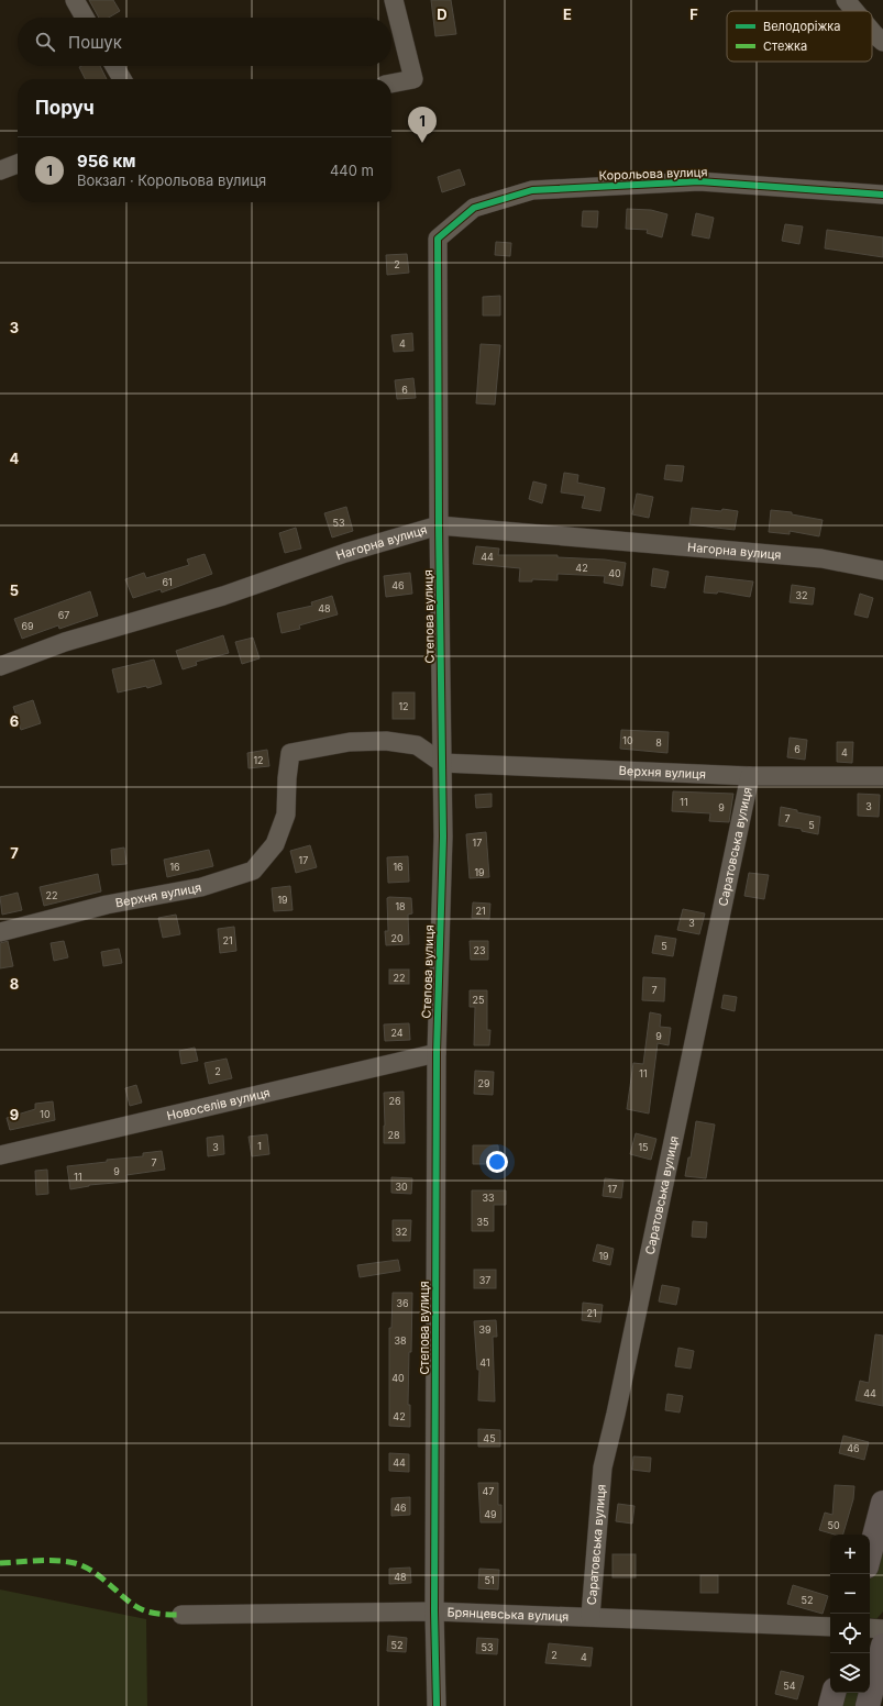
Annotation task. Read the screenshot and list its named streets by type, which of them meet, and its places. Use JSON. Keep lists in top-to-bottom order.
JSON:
{
  "streets": {
    "street": [
      "Корольова вулиця",
      "Нагорна вулиця",
      "Степова вулиця",
      "Верхня вулиця",
      "Саратовська вулиця",
      "Новоселів вулиця",
      "Брянцевська вулиця"
    ]
  },
  "crossings": [
    ["Корольова вулиця", "Степова вулиця"],
    ["Нагорна вулиця", "Степова вулиця"],
    ["Степова вулиця", "Верхня вулиця"],
    ["Степова вулиця", "Новоселів вулиця"],
    ["Степова вулиця", "Брянцевська вулиця"],
    ["Верхня вулиця", "Саратовська вулиця"],
    ["Саратовська вулиця", "Брянцевська вулиця"]
  ],
  "house_numbers": [
    "2",
    "4",
    "6",
    "53",
    "44",
    "42",
    "40",
    "61",
    "46",
    "32",
    "48",
    "67",
    "69",
    "12",
    "10",
    "8",
    "6",
    "4",
    "12",
    "11",
    "3",
    "9",
    "7",
    "5",
    "17",
    "17",
    "16",
    "16",
    "19",
    "22",
    "19",
    "18",
    "21",
    "3",
    "20",
    "21",
    "5",
    "23",
    "22",
    "7",
    "25",
    "24",
    "9",
    "2",
    "11",
    "29",
    "26",
    "10",
    "28",
    "1",
    "3",
    "15",
    "7",
    "9",
    "11",
    "30",
    "17",
    "33",
    "35",
    "32",
    "19",
    "37",
    "36",
    "21",
    "39",
    "38",
    "41",
    "40",
    "44",
    "42",
    "45",
    "46",
    "44",
    "47",
    "46",
    "49",
    "50",
    "48",
    "51",
    "52",
    "52",
    "53",
    "2",
    "4",
    "54"
  ],
  "legend": ["Велодоріжка", "Стежка"],
  "page": {
    "search": "Пошук",
    "heading": "Поруч",
    "pins": "1",
    "list": [
      {
        "mark": "1",
        "name": "956 км",
        "note": "Вокзал · Корольова вулиця",
        "value": "440 m"
      }
    ],
    "map_buttons": ["+", "−"]
  },
  "grid": {
    "columns": ["D", "E", "F"],
    "rows": [
      "3",
      "4",
      "5",
      "6",
      "7",
      "8",
      "9"
    ]
  }
}
